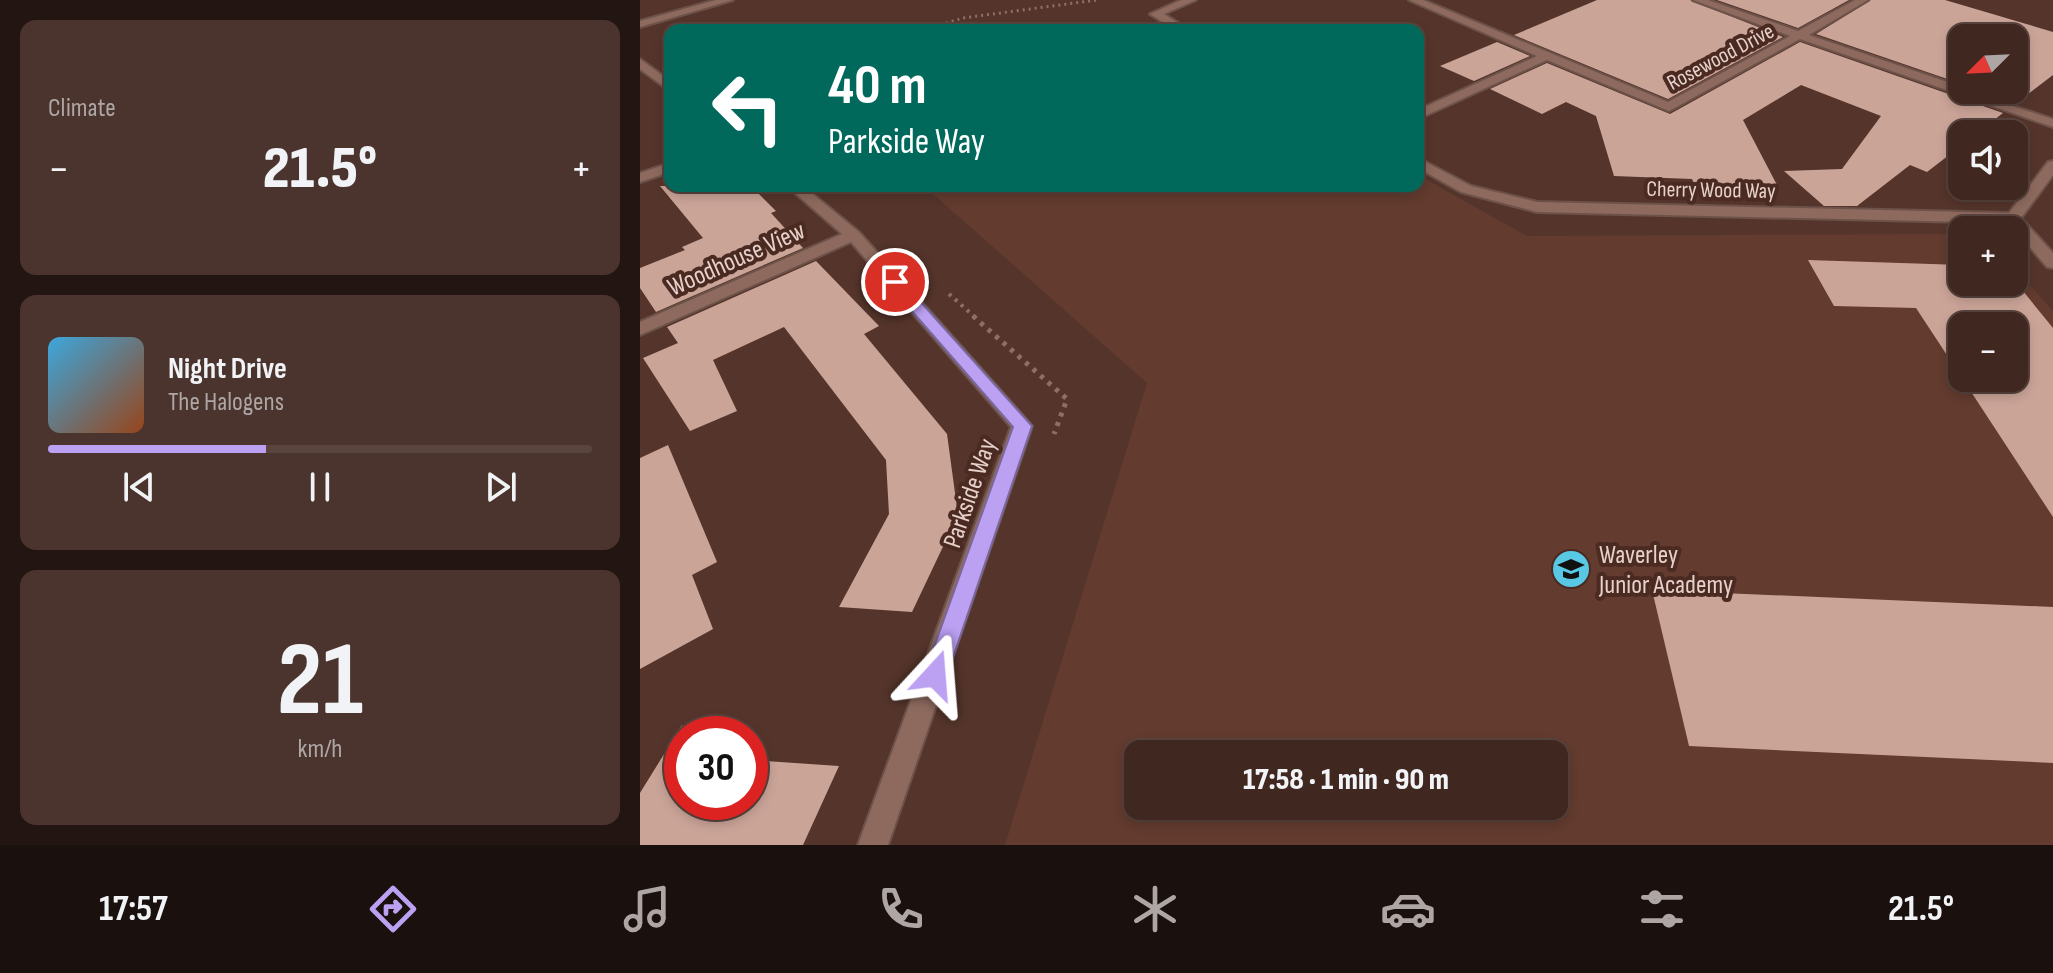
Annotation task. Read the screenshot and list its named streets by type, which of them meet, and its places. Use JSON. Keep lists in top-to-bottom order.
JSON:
{
  "streets": {
    "street": [
      "Rosewood Drive",
      "Cherry Wood Way",
      "Woodhouse View",
      "Parkside Way"
    ]
  },
  "crossings": [
    ["Woodhouse View", "Parkside Way"]
  ],
  "places": {
    "school or university": ["Waverley Junior Academy"]
  },
  "north": "bottom left",
  "page": {
    "tile": [
      "Climate",
      ["21", "km/h"]
    ],
    "map_buttons": ["+", "−"],
    "turn": ["40 m", "Parkside Way"],
    "heat": ["−", "21.5°", "+"],
    "song": ["Night Drive", "The Halogens"],
    "limit": "30",
    "trip": "17:58 · 1 min · 90 m",
    "tabs": ["17:57", "21.5°"]
  }
}
